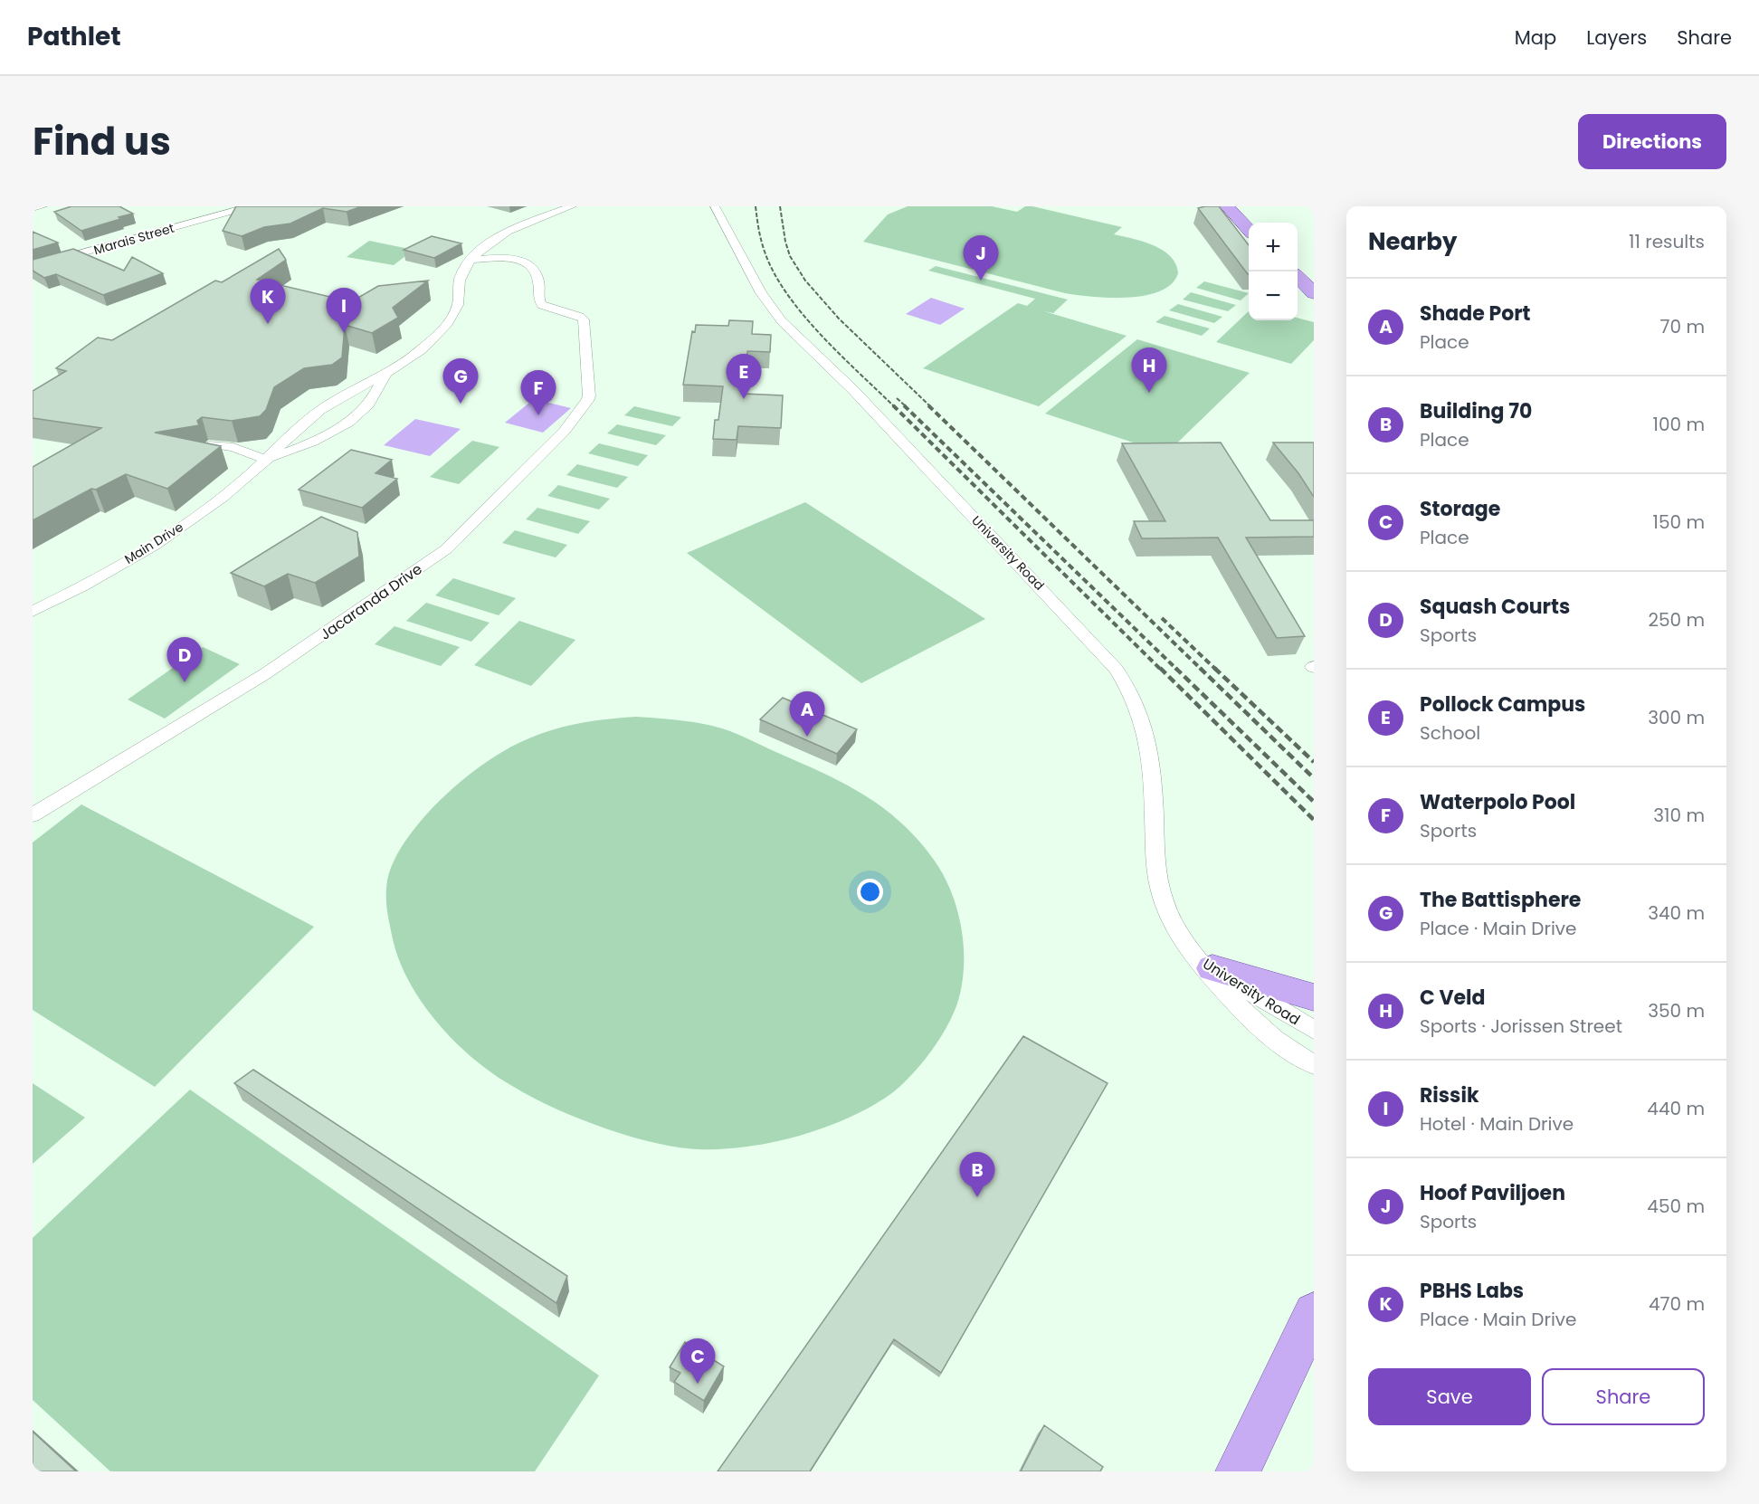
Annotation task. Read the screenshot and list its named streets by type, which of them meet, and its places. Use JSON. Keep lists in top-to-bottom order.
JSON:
{
  "streets": {
    "street": [
      "Marais Street",
      "Main Drive",
      "University Road",
      "Jacaranda Drive"
    ]
  },
  "crossings": [
    ["Main Drive", "Jacaranda Drive"]
  ],
  "page": {
    "header": "Pathlet",
    "nav": ["Map", "Layers", "Share"],
    "title": "Find us",
    "buttons": [
      "Directions",
      ["Save", "Share"]
    ],
    "heading": ["Nearby", "11 results"],
    "map_buttons": ["+", "−"],
    "pins": [
      "J",
      "K",
      "I",
      "H",
      "E",
      "G",
      "F",
      "D",
      "A",
      "B",
      "C"
    ],
    "list": [
      {
        "mark": "A",
        "name": "Shade Port",
        "note": "Place",
        "value": "70 m"
      },
      {
        "mark": "B",
        "name": "Building 70",
        "note": "Place",
        "value": "100 m"
      },
      {
        "mark": "C",
        "name": "Storage",
        "note": "Place",
        "value": "150 m"
      },
      {
        "mark": "D",
        "name": "Squash Courts",
        "note": "Sports",
        "value": "250 m"
      },
      {
        "mark": "E",
        "name": "Pollock Campus",
        "note": "School",
        "value": "300 m"
      },
      {
        "mark": "F",
        "name": "Waterpolo Pool",
        "note": "Sports",
        "value": "310 m"
      },
      {
        "mark": "G",
        "name": "The Battisphere",
        "note": "Place · Main Drive",
        "value": "340 m"
      },
      {
        "mark": "H",
        "name": "C Veld",
        "note": "Sports · Jorissen Street",
        "value": "350 m"
      },
      {
        "mark": "I",
        "name": "Rissik",
        "note": "Hotel · Main Drive",
        "value": "440 m"
      },
      {
        "mark": "J",
        "name": "Hoof Paviljoen",
        "note": "Sports",
        "value": "450 m"
      },
      {
        "mark": "K",
        "name": "PBHS Labs",
        "note": "Place · Main Drive",
        "value": "470 m"
      }
    ]
  }
}
